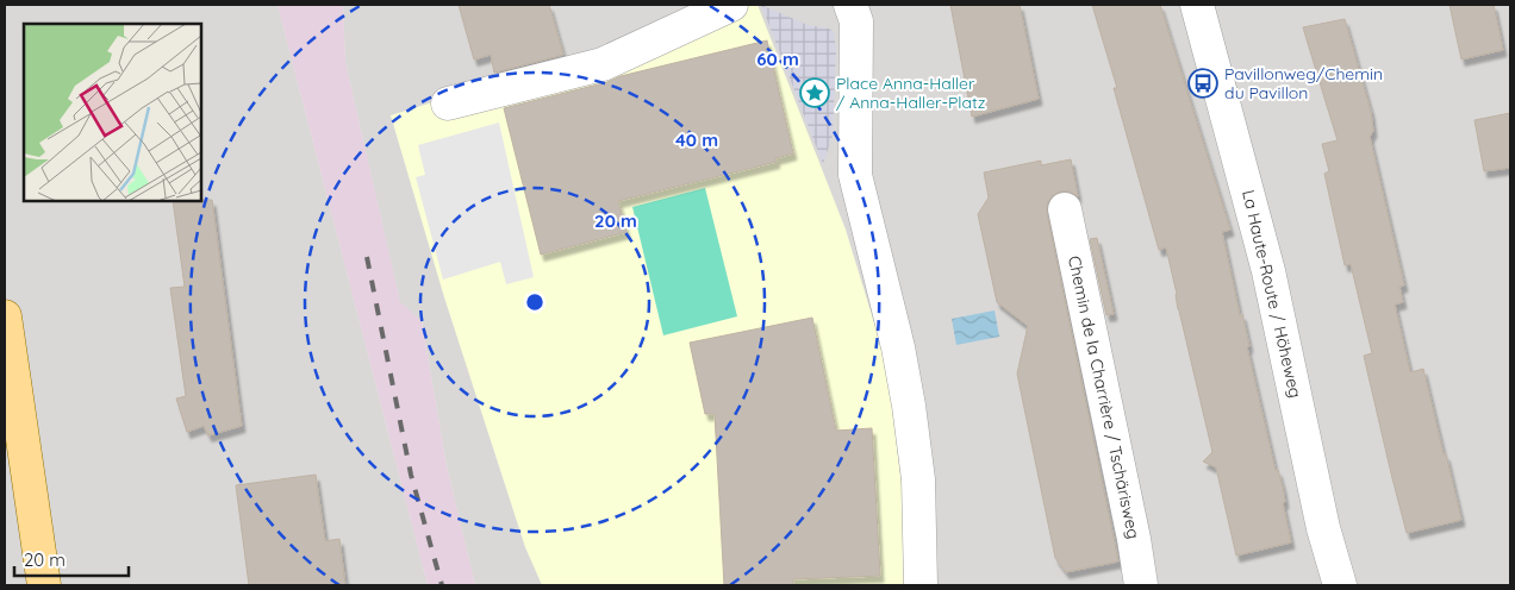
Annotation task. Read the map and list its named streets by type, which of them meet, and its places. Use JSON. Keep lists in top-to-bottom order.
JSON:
{
  "streets": {
    "street": ["La Haute-Route / Höheweg", "Chemin de la Charrière / Tschärisweg"]
  },
  "places": {
    "bus stop": ["Pavillonweg/Chemin du Pavillon"],
    "place": ["Place Anna-Haller / Anna-Haller-Platz"]
  },
  "scale_bar": "20 m",
  "rings": ["60 m", "40 m", "20 m"]
}
